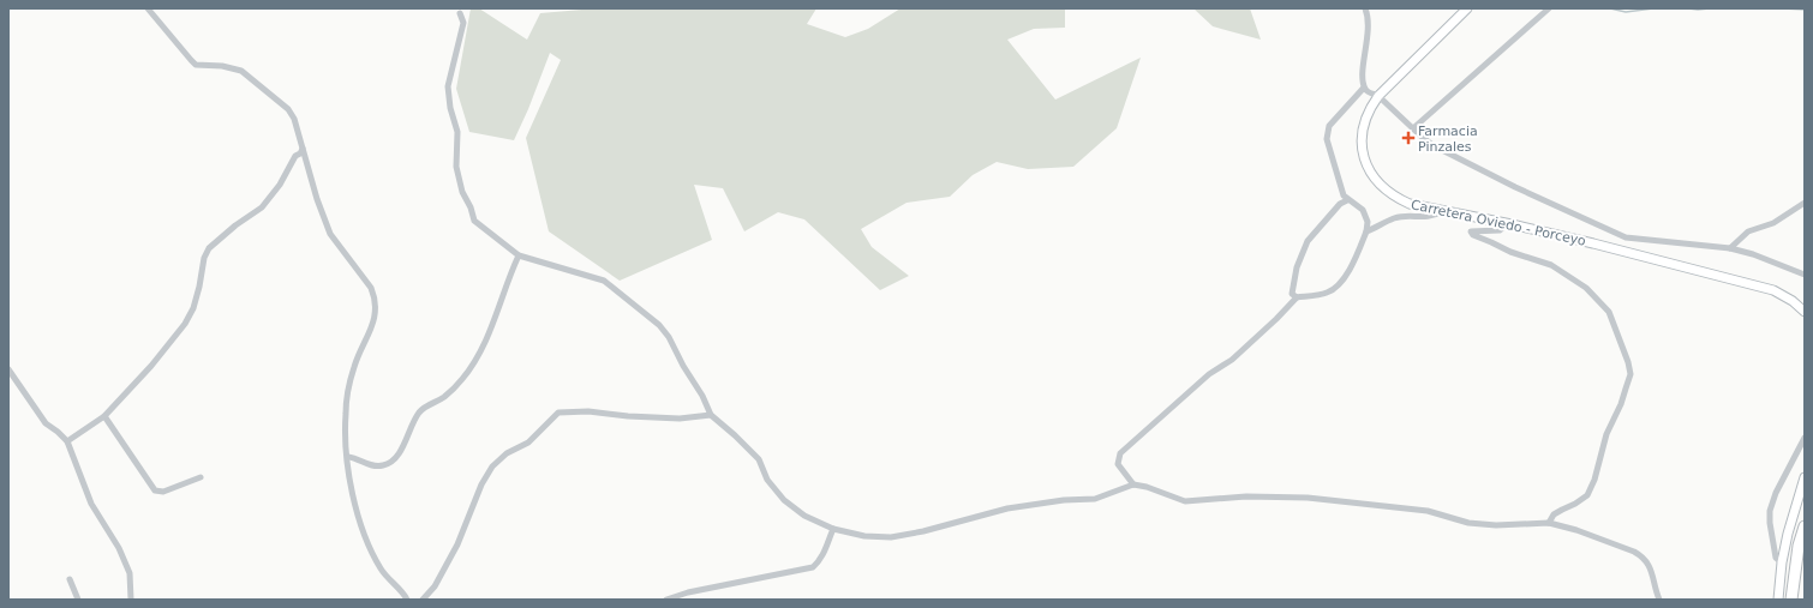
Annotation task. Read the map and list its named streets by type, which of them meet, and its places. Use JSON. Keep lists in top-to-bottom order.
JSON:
{
  "streets": {
    "main road": ["Carretera Oviedo - Porceyo"]
  },
  "places": {
    "health": ["Farmacia Pinzales"]
  }
}
